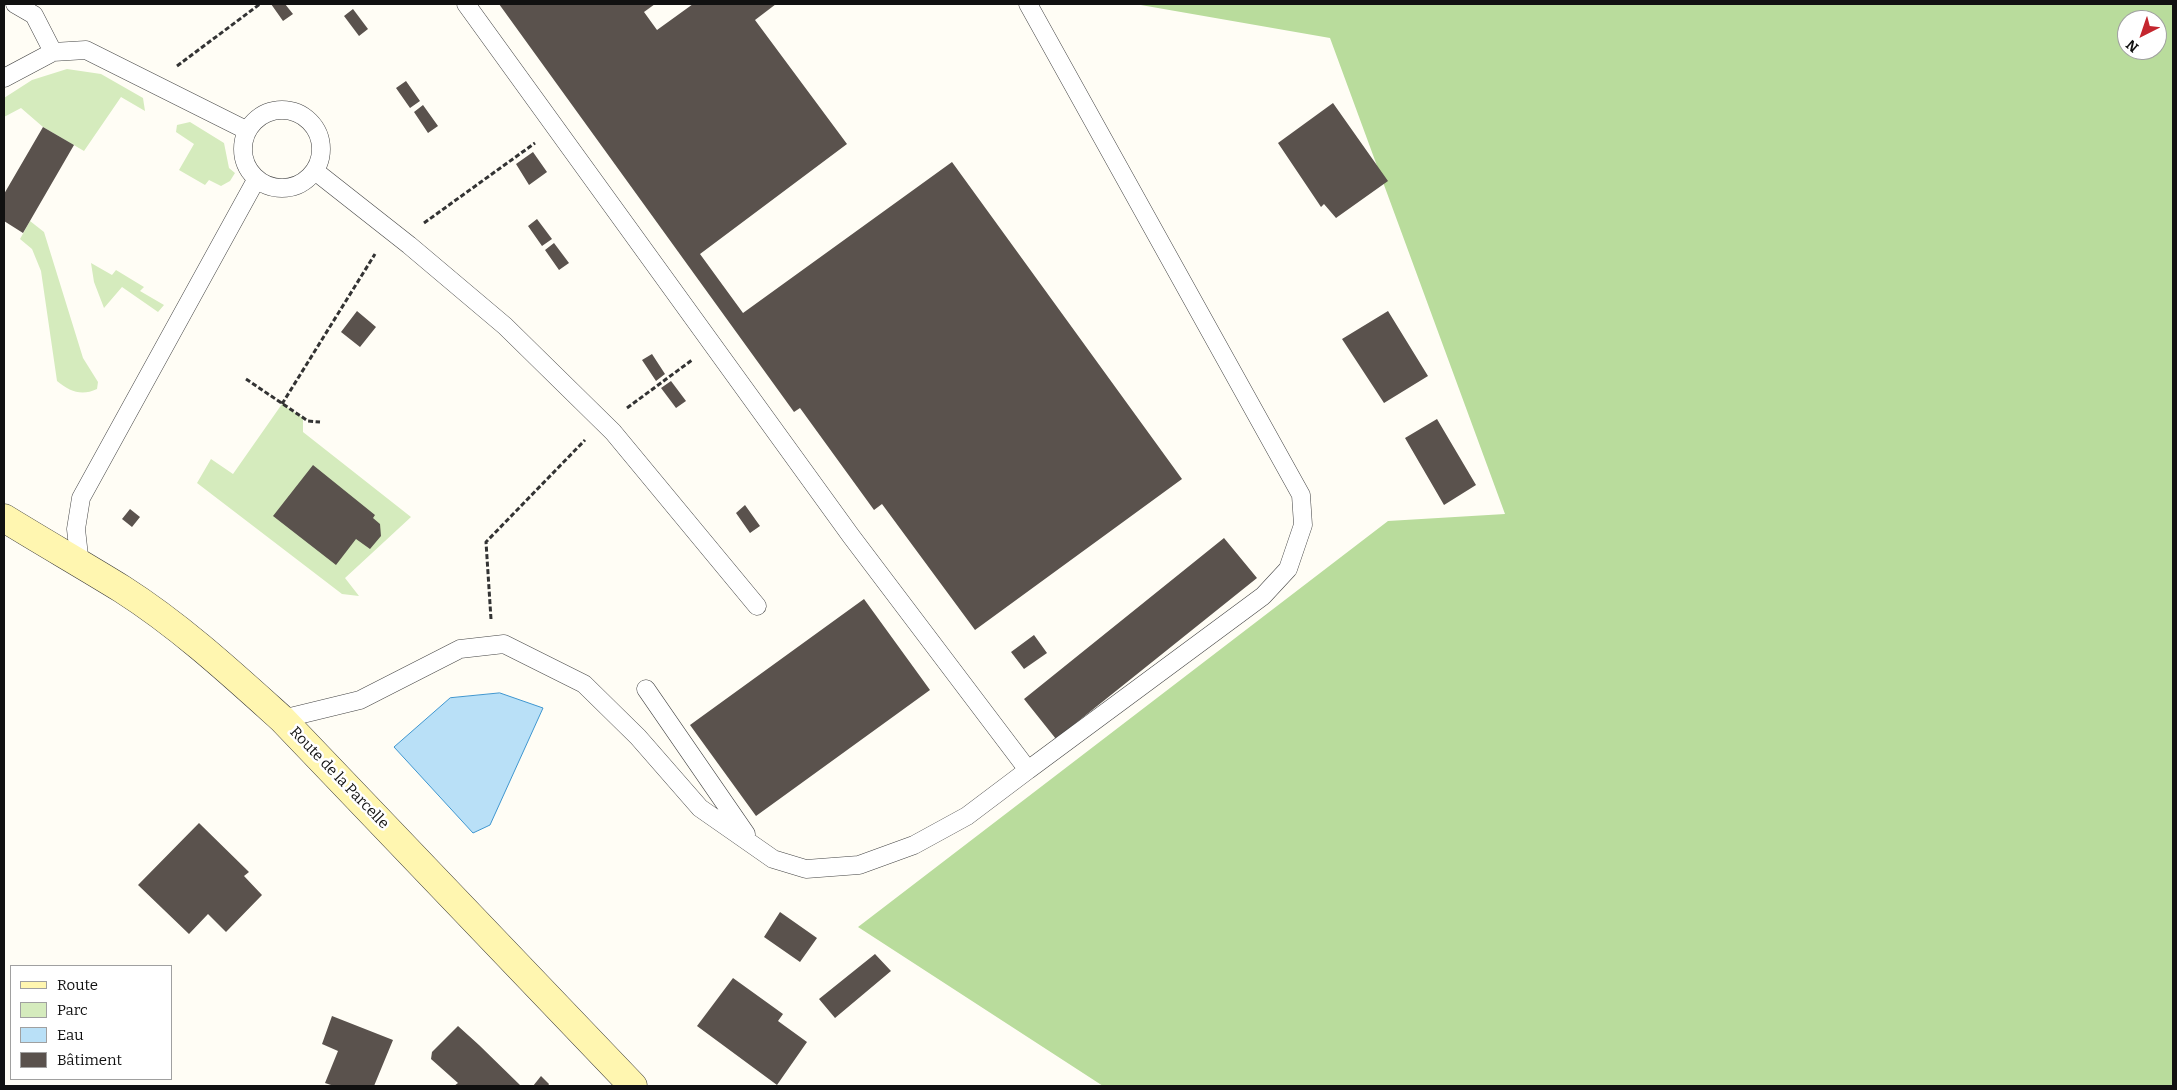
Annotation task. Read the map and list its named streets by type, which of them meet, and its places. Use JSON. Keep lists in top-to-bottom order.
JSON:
{
  "streets": {
    "main road": ["Route de la Parcelle"]
  },
  "legend": [
    "Route",
    "Parc",
    "Eau",
    "Bâtiment"
  ],
  "north": "bottom left"
}
